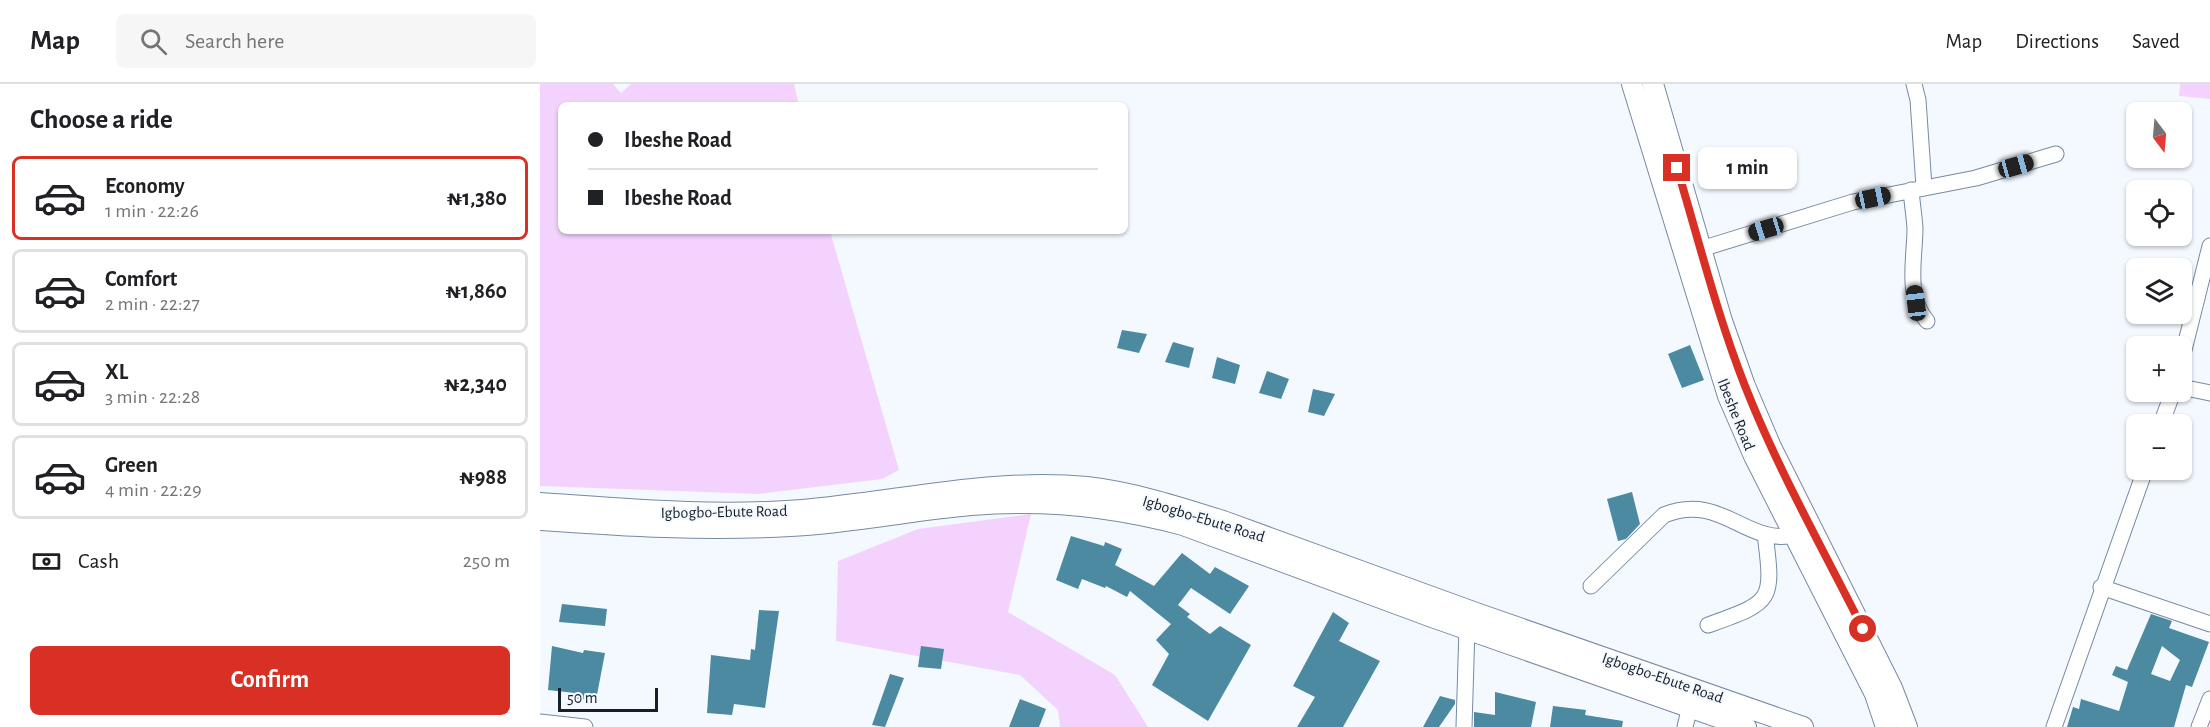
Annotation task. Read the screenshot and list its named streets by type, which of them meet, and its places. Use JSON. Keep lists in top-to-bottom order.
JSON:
{
  "streets": {
    "main road": ["Ibeshe Road", "Igbogbo-Ebute Road"]
  },
  "scale_bar": "50 m",
  "north": "bottom",
  "page": {
    "header": "Map",
    "search": "Search here",
    "nav": ["Map", "Directions", "Saved"],
    "heading": "Choose a ride",
    "map_buttons": ["+", "−"],
    "banner": ["Ibeshe Road", "Ibeshe Road"],
    "bubble": "1 min",
    "list": [
      {
        "name": "Economy",
        "note": "1 min · 22:26",
        "value": "₦1,380"
      },
      {
        "name": "Comfort",
        "note": "2 min · 22:27",
        "value": "₦1,860"
      },
      {
        "name": "XL",
        "note": "3 min · 22:28",
        "value": "₦2,340"
      },
      {
        "name": "Green",
        "note": "4 min · 22:29",
        "value": "₦988"
      }
    ],
    "pay": ["Cash", "250 m"],
    "buttons": "Confirm",
    "scale": "50 m"
  }
}
